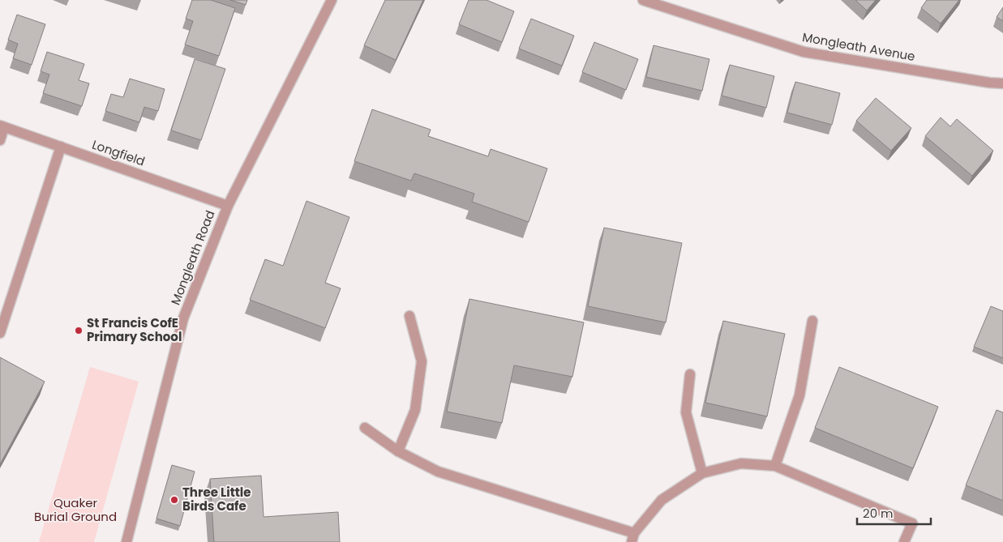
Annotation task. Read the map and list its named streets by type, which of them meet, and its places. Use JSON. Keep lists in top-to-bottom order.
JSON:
{
  "streets": {
    "street": ["Mongleath Avenue", "Longfield", "Mongleath Road"]
  },
  "crossings": [
    ["Longfield", "Mongleath Road"]
  ],
  "parks": ["Quaker Burial Ground"],
  "places": ["St Francis CofE Primary School", "Three Little Birds Cafe"],
  "scale_bar": "20 m"
}
